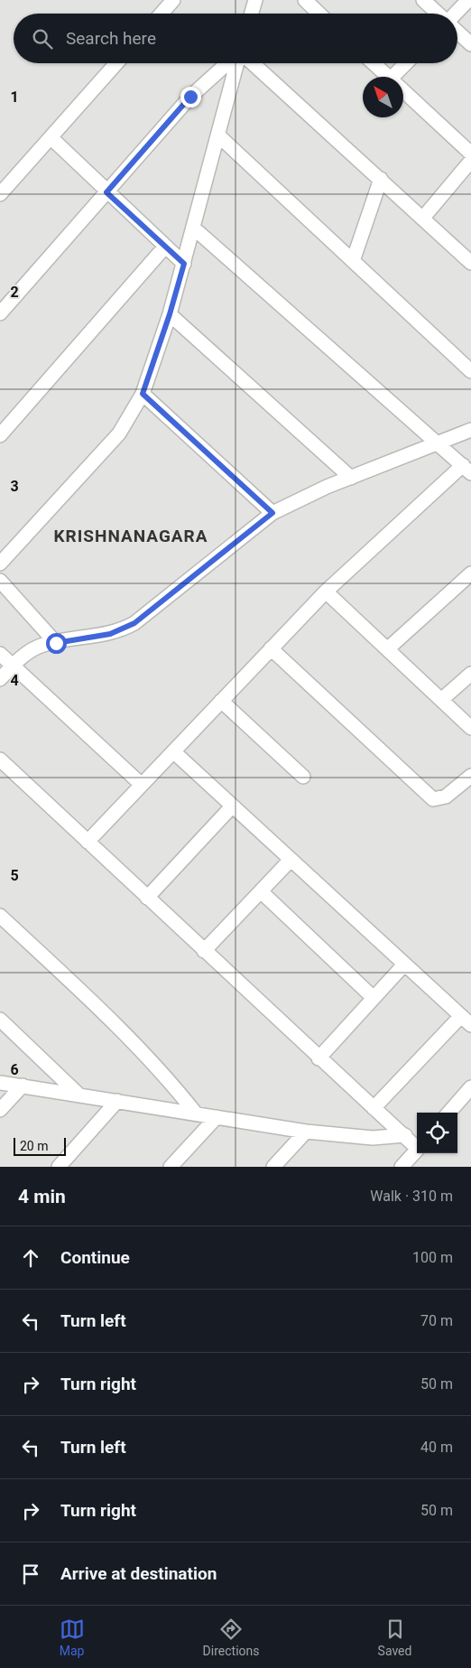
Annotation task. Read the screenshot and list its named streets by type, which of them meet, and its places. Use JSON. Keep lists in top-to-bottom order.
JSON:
{
  "districts": ["KRISHNANAGARA"],
  "scale_bar": "20 m",
  "north": "top left",
  "page": {
    "search": "Search here",
    "scale": "20 m",
    "heading": ["4 min", "Walk · 310 m"],
    "list": [
      ["Continue", "100 m"],
      ["Turn left", "70 m"],
      ["Turn right", "50 m"],
      ["Turn left", "40 m"],
      ["Turn right", "50 m"],
      "Arrive at destination"
    ],
    "nav": ["Map", "Directions", "Saved"]
  },
  "grid": {
    "rows": [
      "1",
      "2",
      "3",
      "4",
      "5",
      "6"
    ]
  }
}
